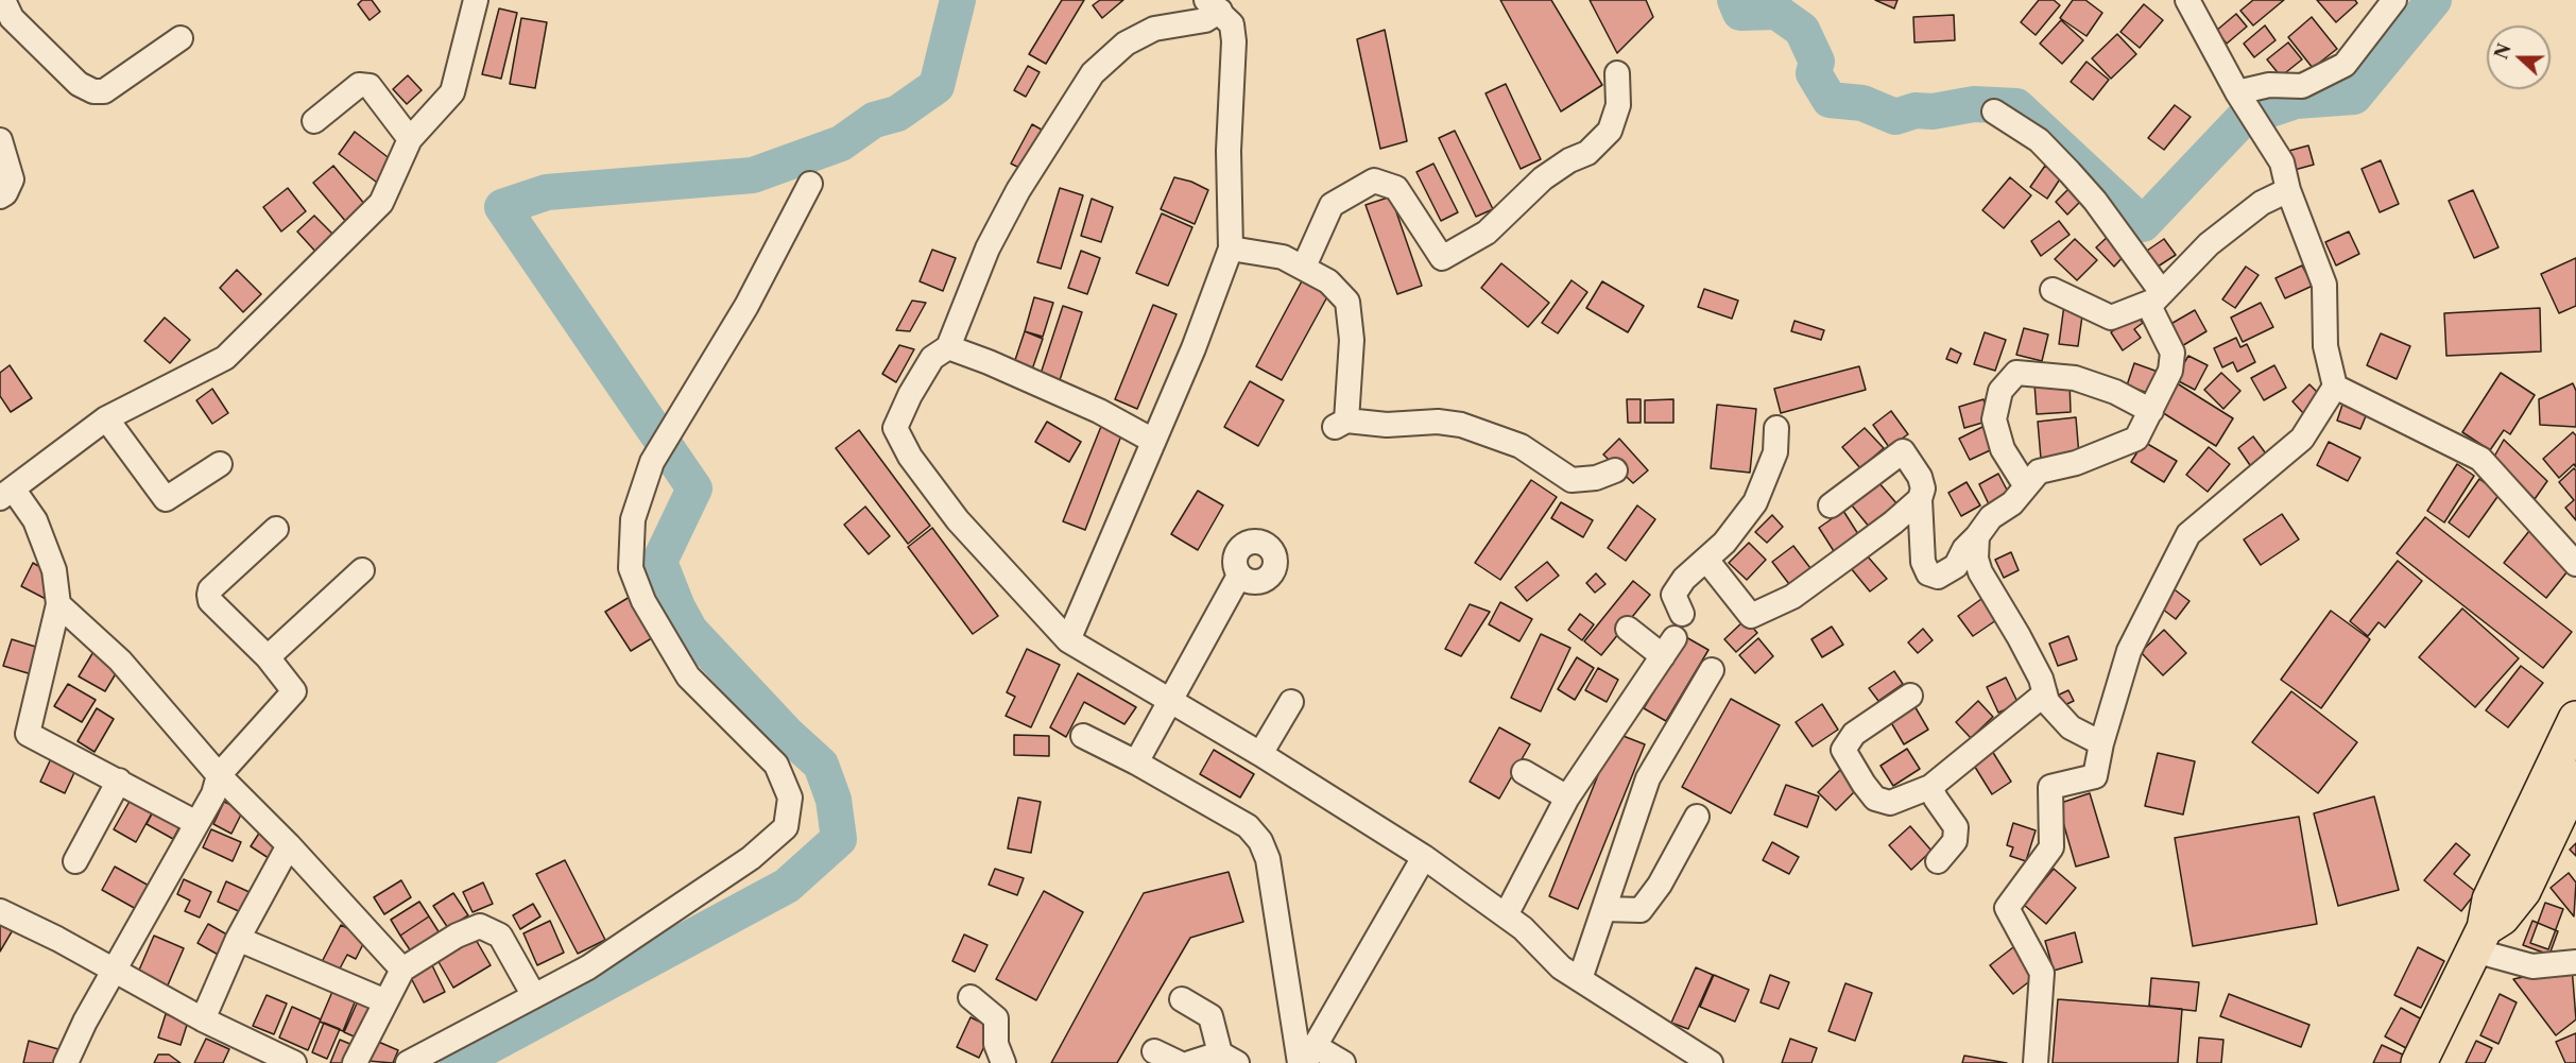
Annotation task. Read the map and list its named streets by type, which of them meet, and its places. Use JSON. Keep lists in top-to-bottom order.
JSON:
{
  "north": "left"
}
